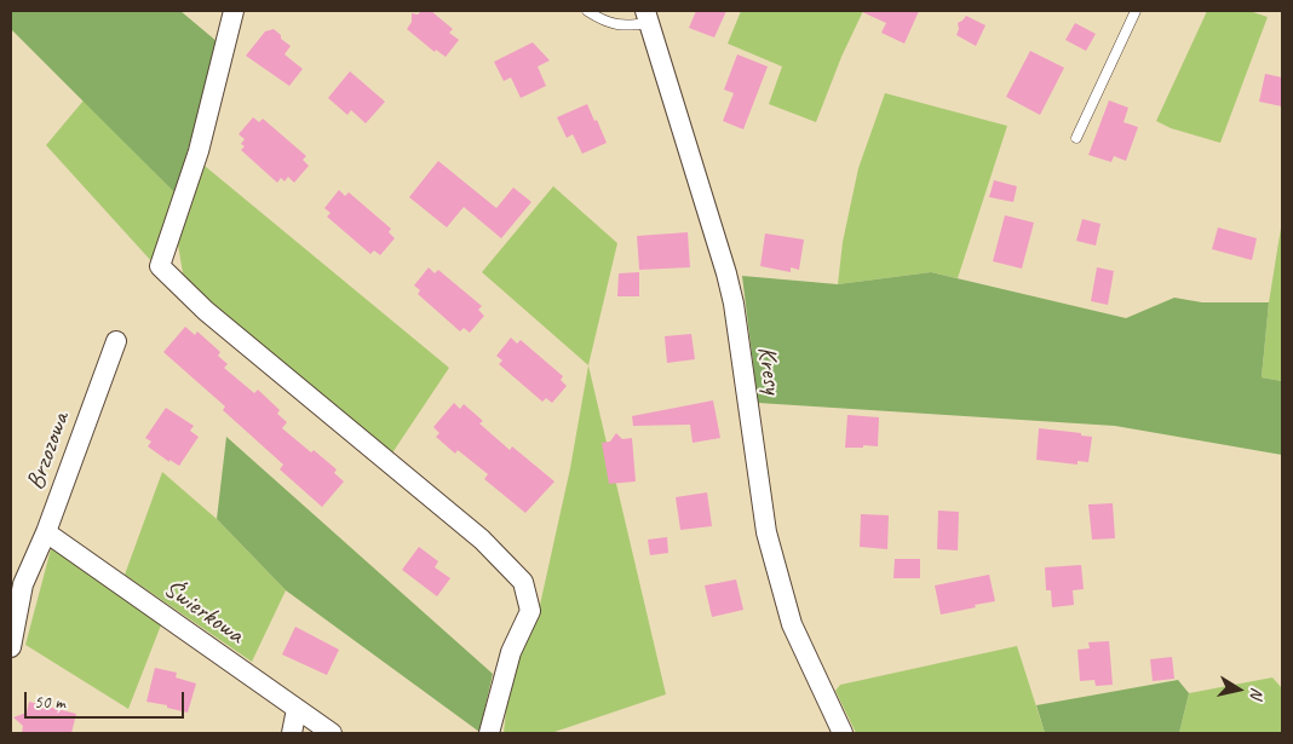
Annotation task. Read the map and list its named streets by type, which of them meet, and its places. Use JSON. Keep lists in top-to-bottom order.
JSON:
{
  "streets": {
    "street": ["Kresy", "Brzozowa", "Świerkowa"]
  },
  "crossings": [
    ["Brzozowa", "Świerkowa"]
  ],
  "scale_bar": "50 m",
  "north": "right"
}
